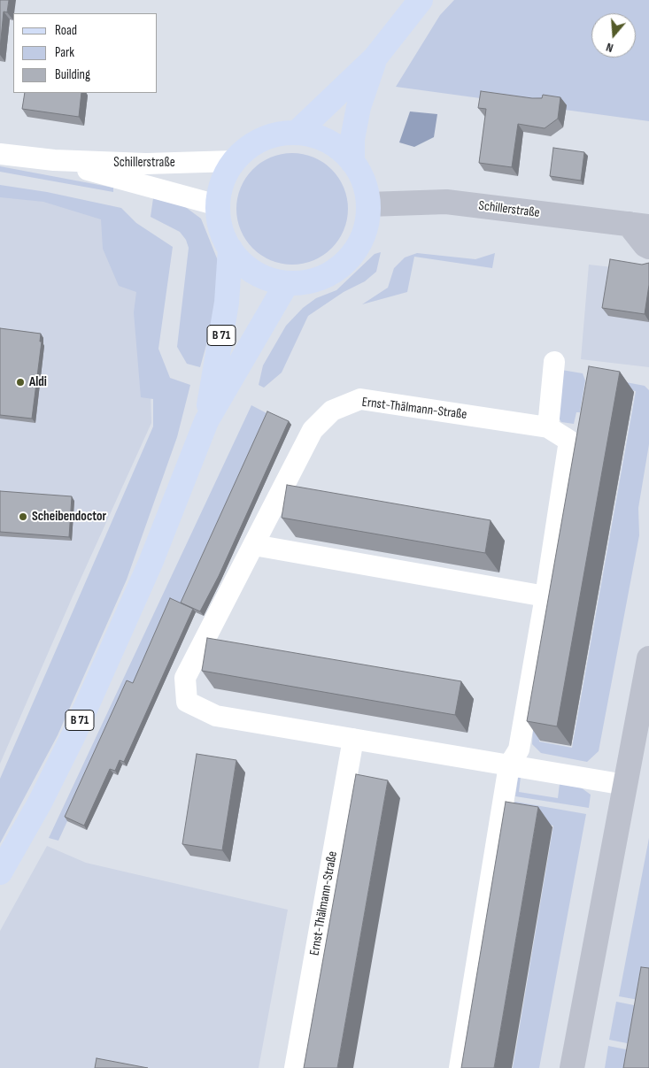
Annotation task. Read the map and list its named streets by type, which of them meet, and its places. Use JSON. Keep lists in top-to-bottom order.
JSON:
{
  "streets": {
    "main road": ["Schillerstraße", "B 71"],
    "street": ["Ernst-Thälmann-Straße"]
  },
  "crossings": [
    ["Schillerstraße", "B 71"]
  ],
  "places": ["Aldi", "Scheibendoctor"],
  "legend": ["Road", "Park", "Building"],
  "north": "bottom"
}
